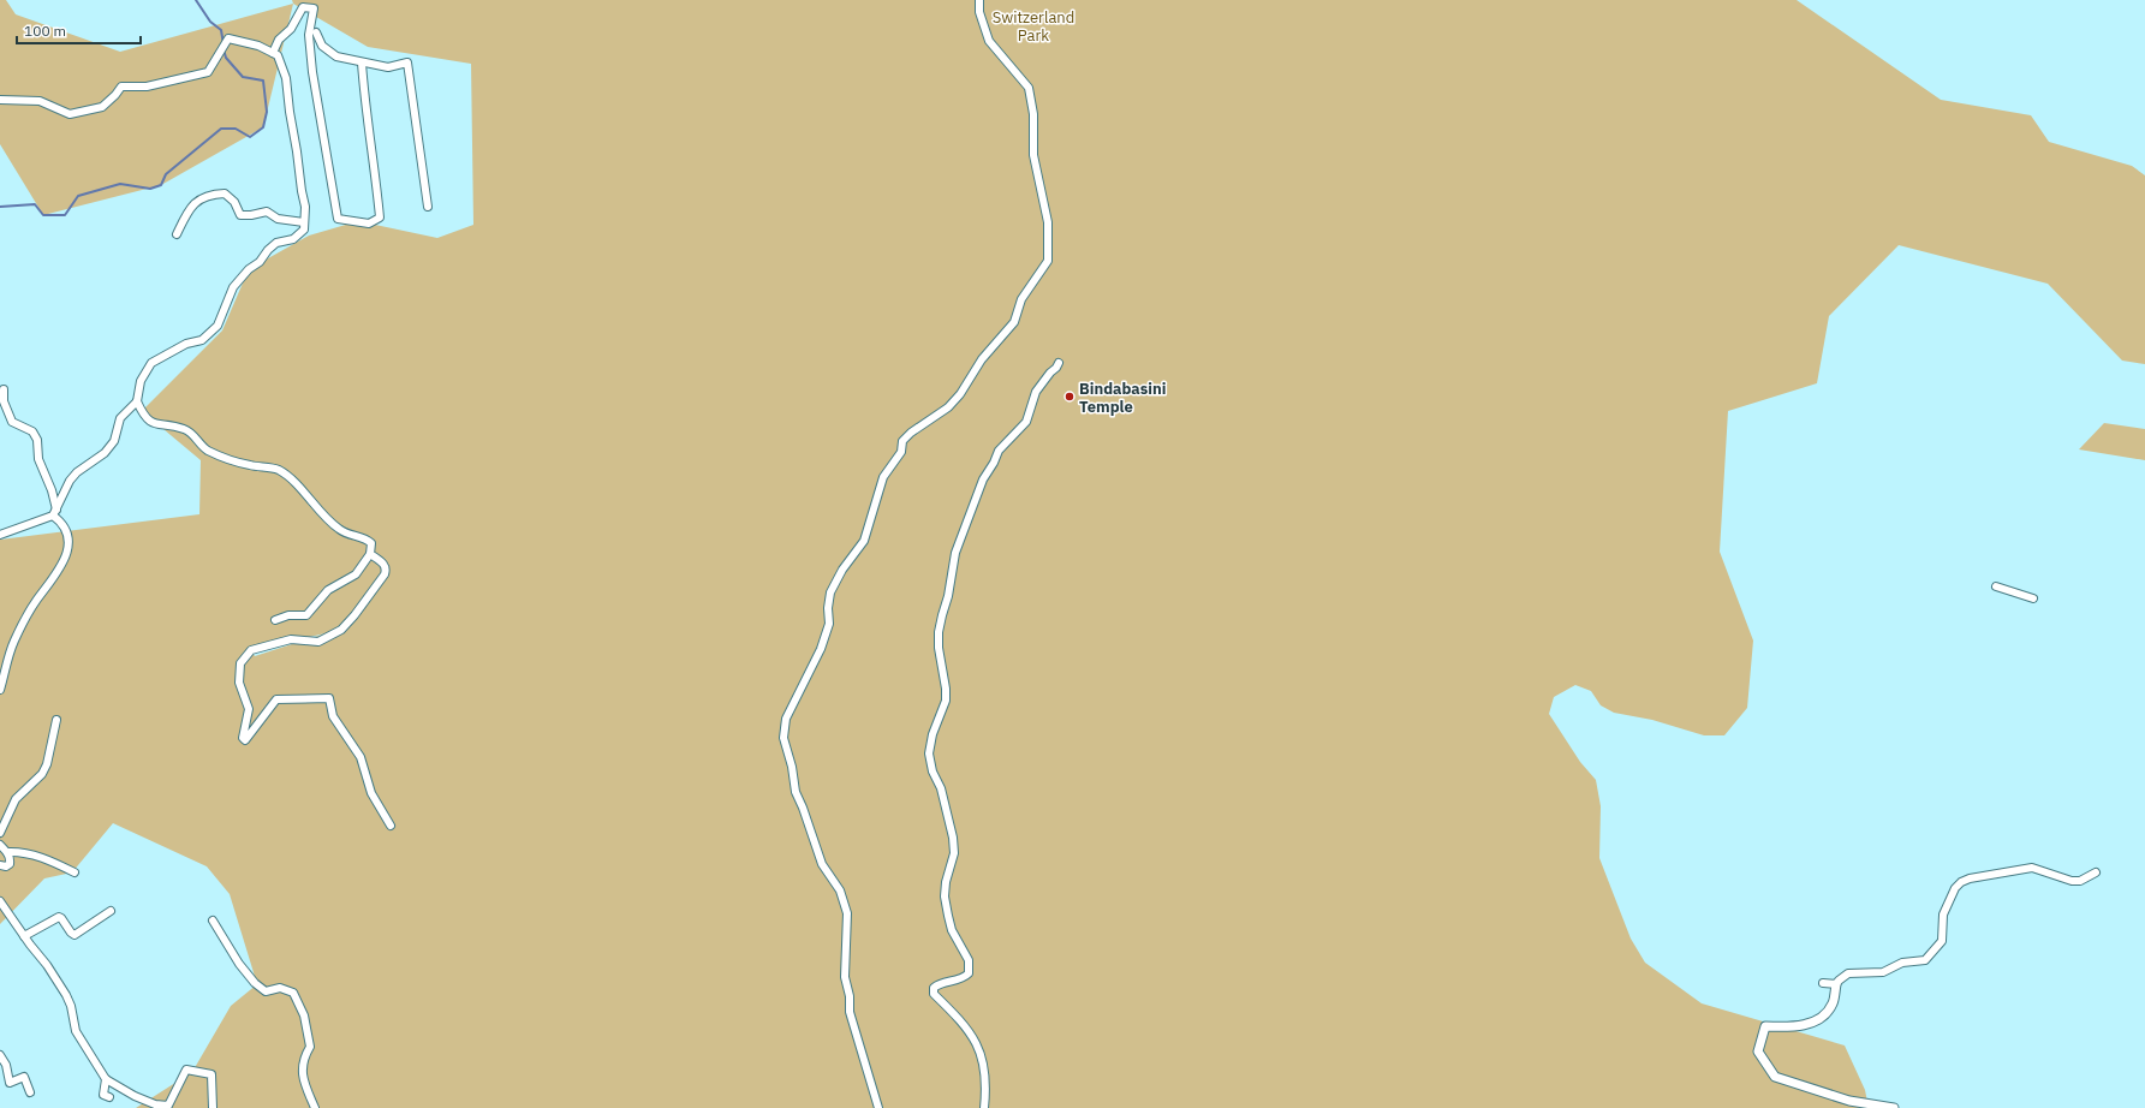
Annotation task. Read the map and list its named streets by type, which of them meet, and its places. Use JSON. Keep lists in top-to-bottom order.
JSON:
{
  "parks": ["Switzerland Park"],
  "places": ["Bindabasini Temple"],
  "scale_bar": "100 m"
}
